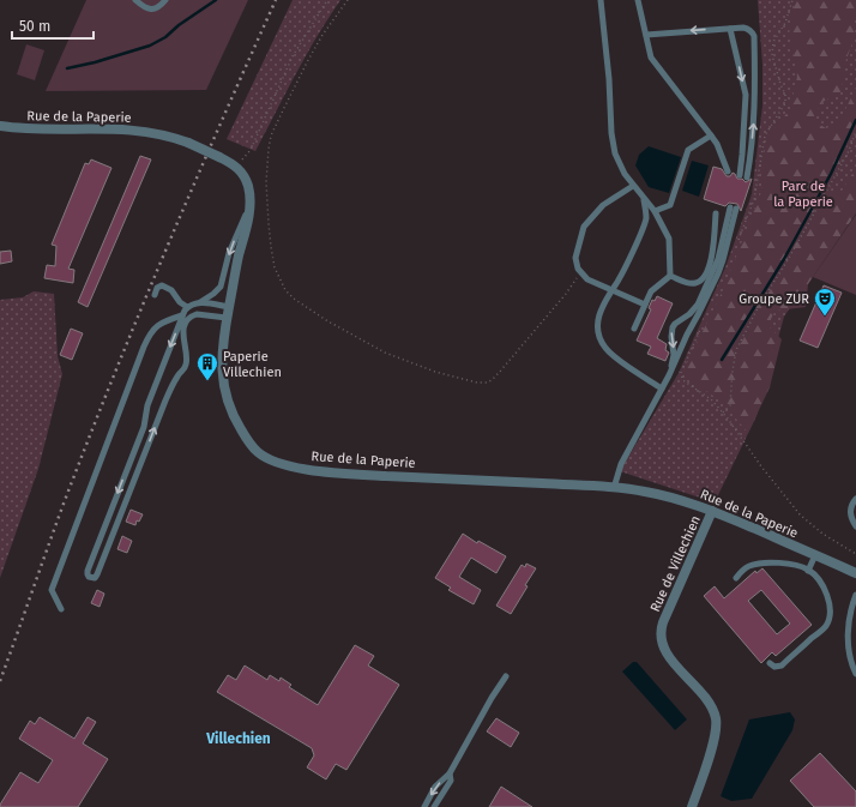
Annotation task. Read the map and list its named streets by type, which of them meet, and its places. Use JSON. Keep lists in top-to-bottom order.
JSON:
{
  "streets": {
    "street": ["Rue de la Paperie", "Rue de Villechien"]
  },
  "crossings": [
    ["Rue de la Paperie", "Rue de Villechien"]
  ],
  "districts": ["Villechien"],
  "parks": ["Parc de la Paperie"],
  "places": {
    "theatre": ["Groupe ZUR"],
    "building": ["Paperie Villechien"]
  },
  "scale_bar": "50 m"
}
